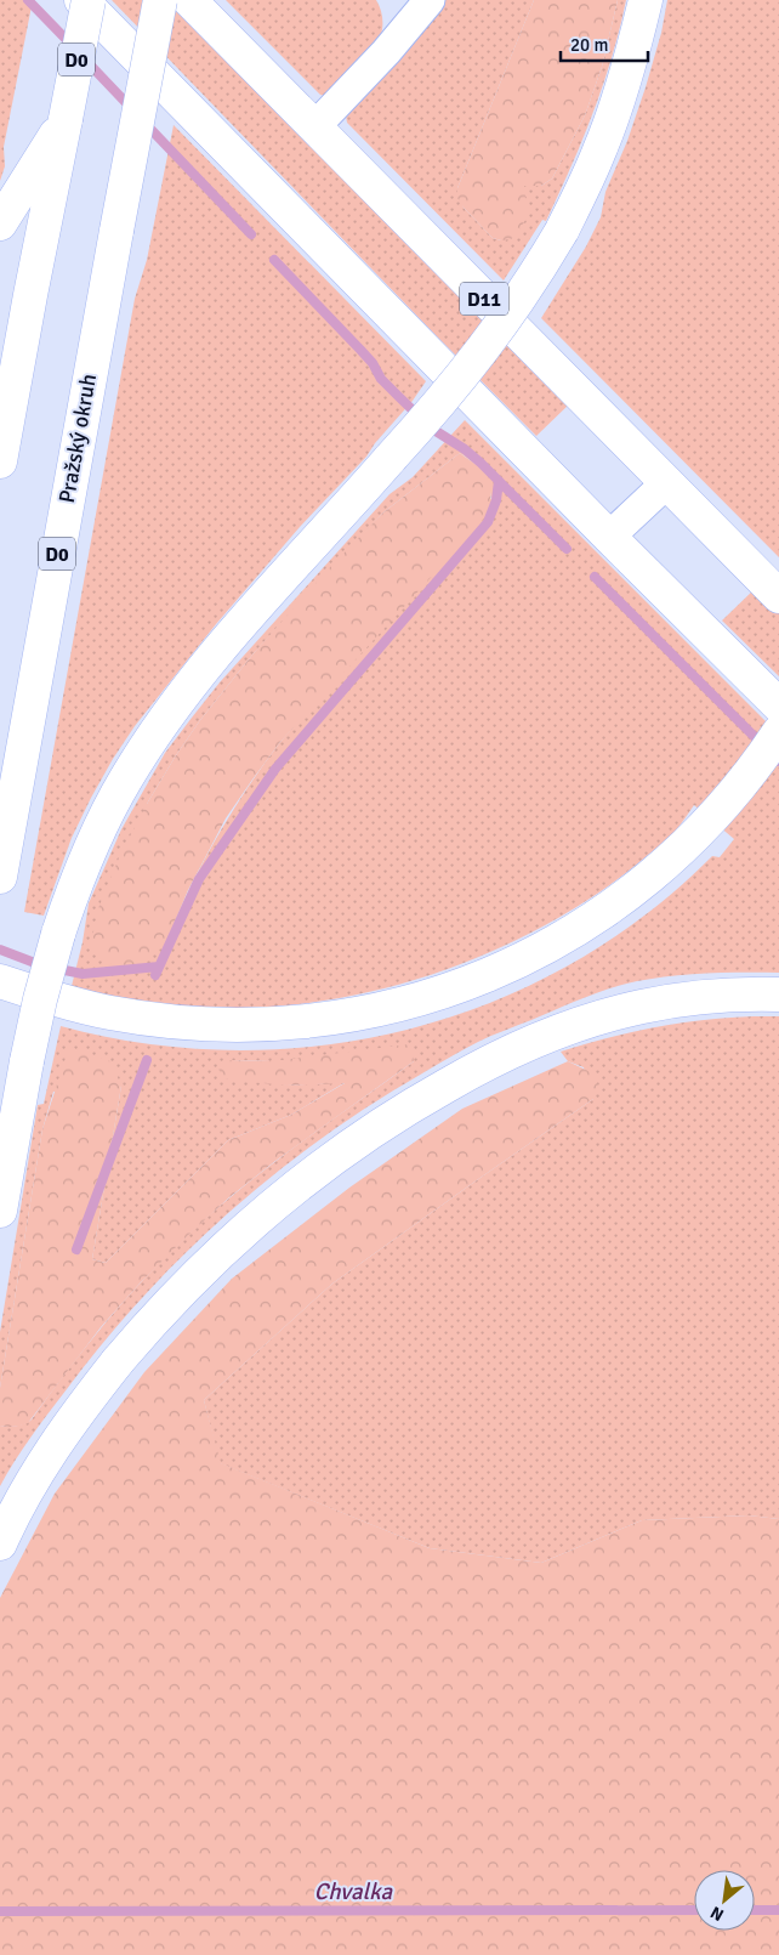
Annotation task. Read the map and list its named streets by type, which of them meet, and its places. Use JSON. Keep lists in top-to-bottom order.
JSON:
{
  "streets": {
    "main road": ["D0", "D11", "Pražský okruh"]
  },
  "water": ["Chvalka"],
  "scale_bar": "20 m",
  "north": "bottom left"
}
